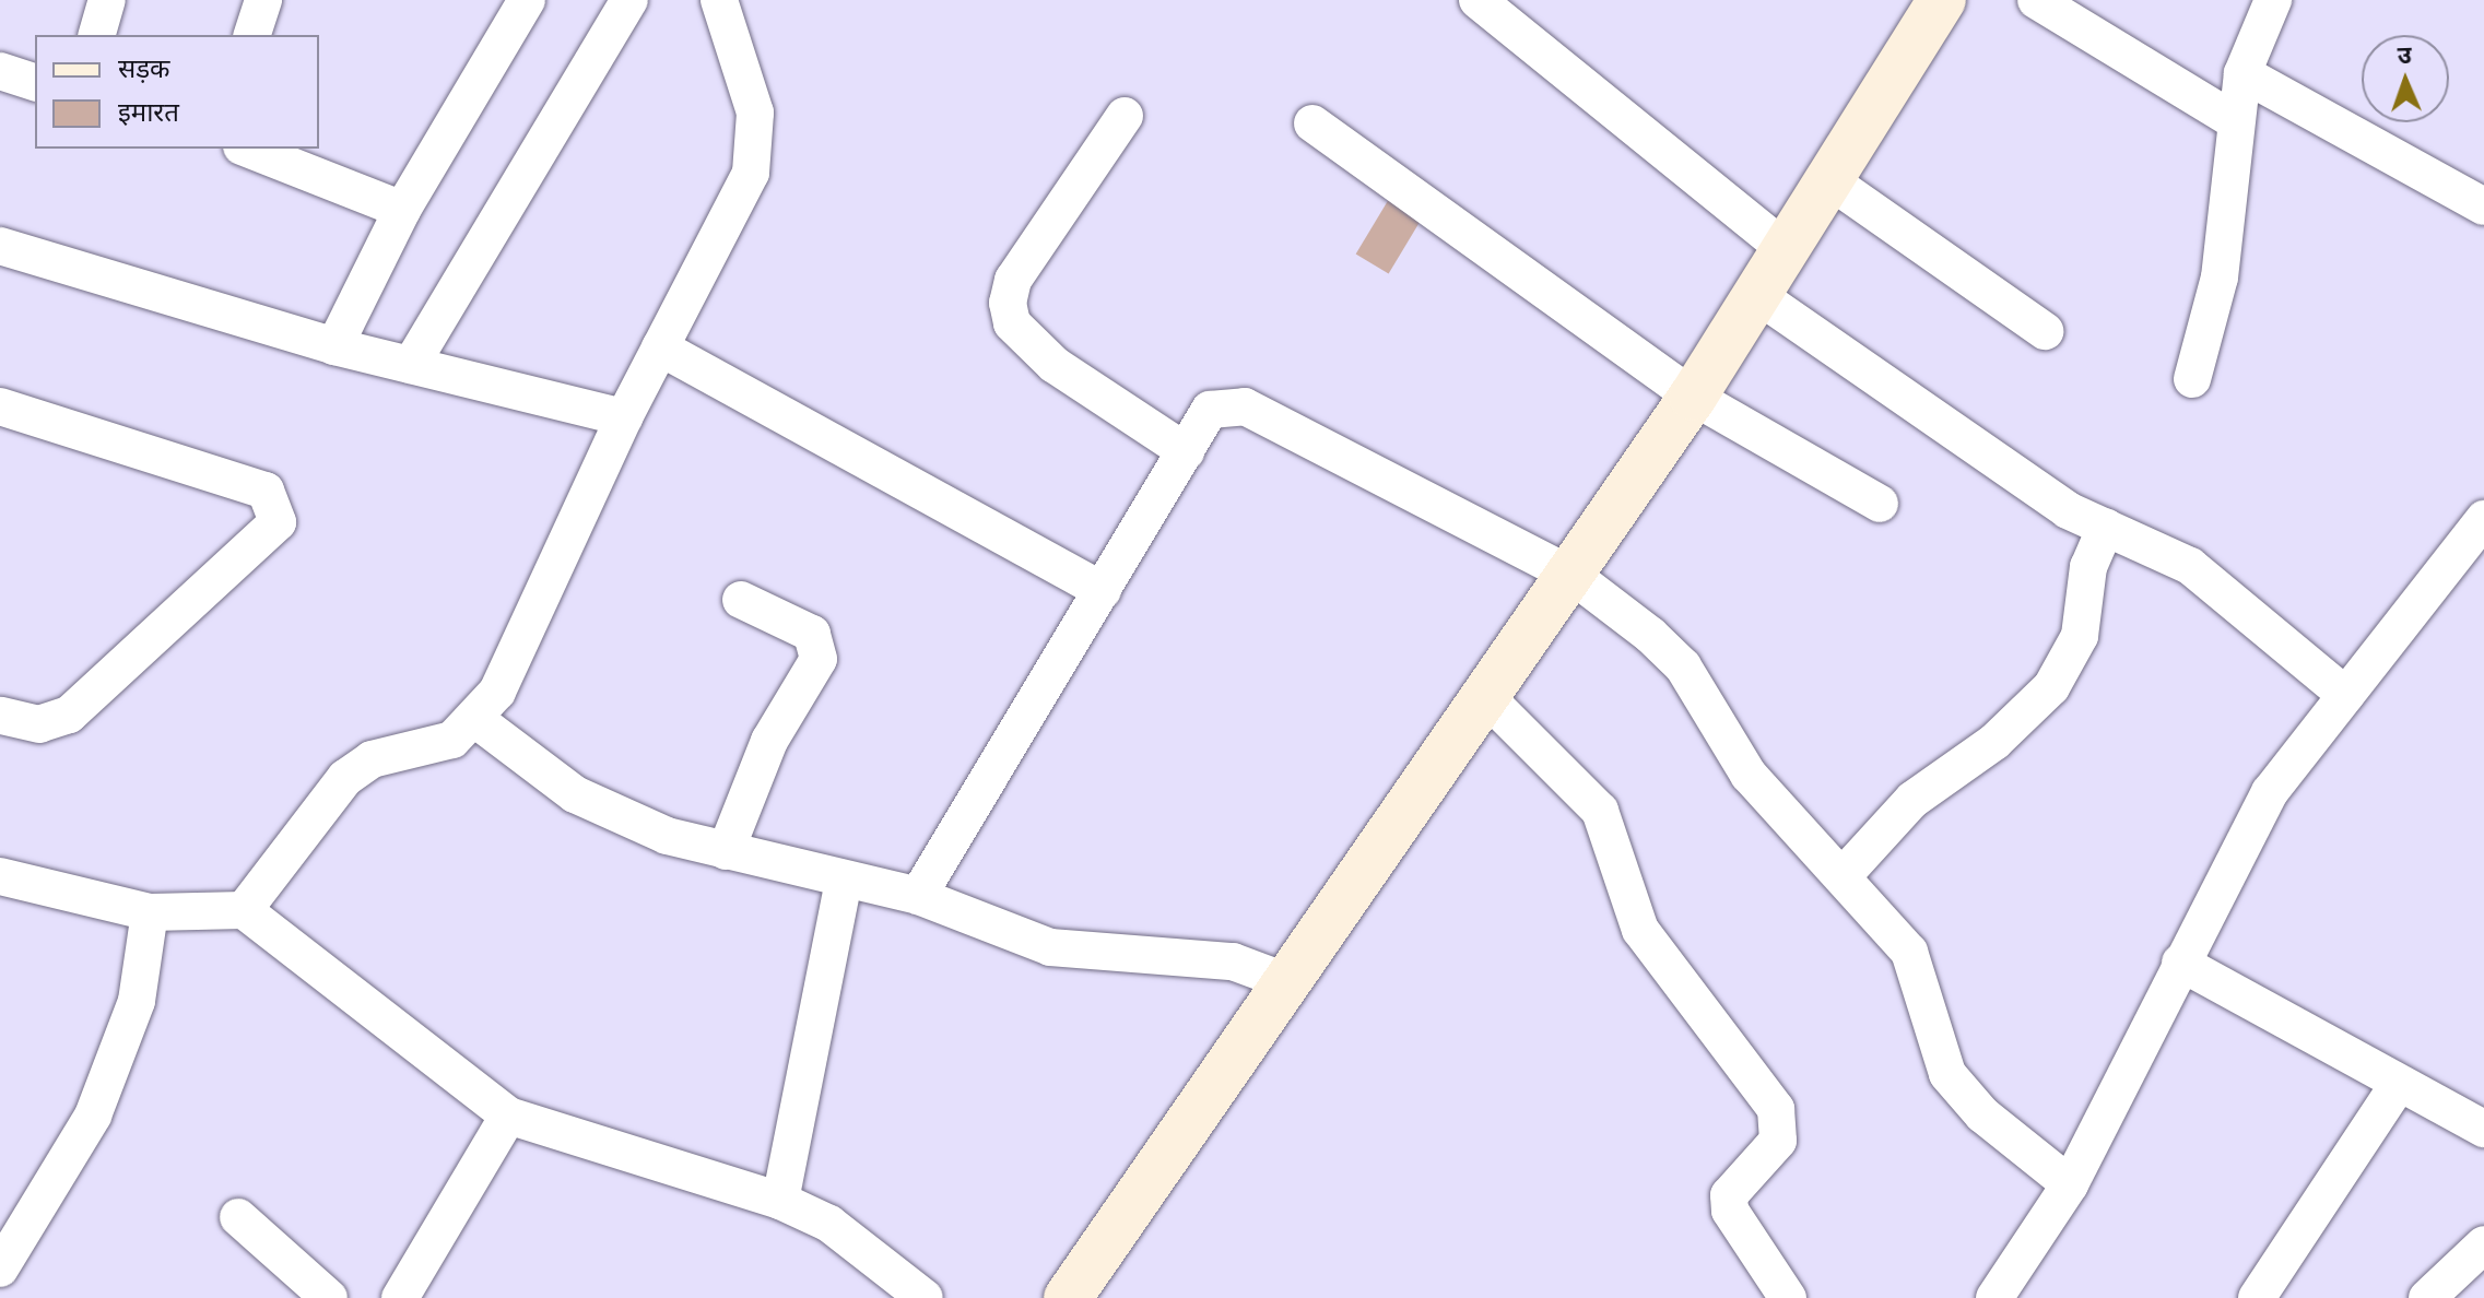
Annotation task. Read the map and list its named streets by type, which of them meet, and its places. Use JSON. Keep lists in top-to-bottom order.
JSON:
{
  "legend": ["सड़क", "इमारत"],
  "north": "top"
}
